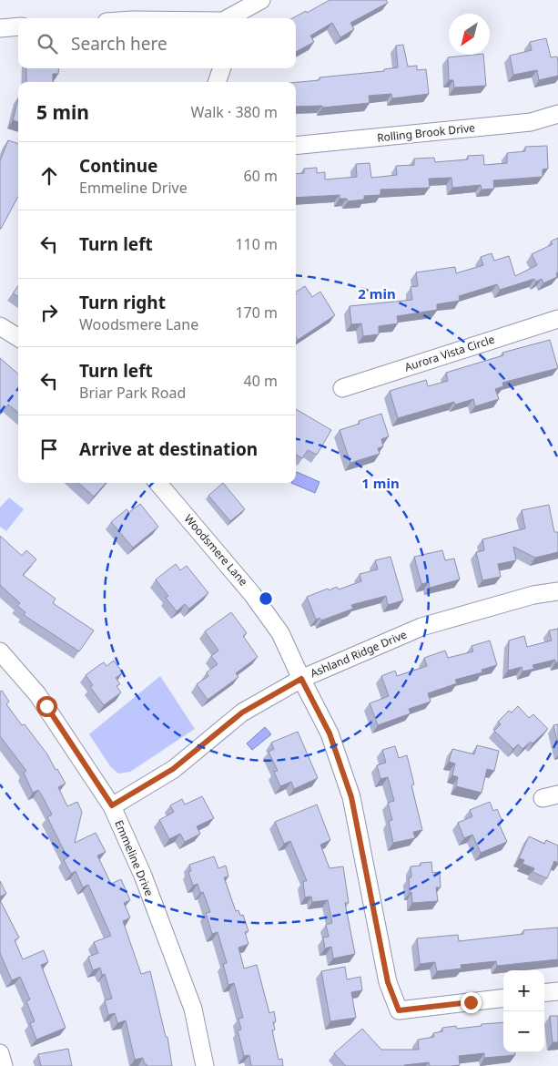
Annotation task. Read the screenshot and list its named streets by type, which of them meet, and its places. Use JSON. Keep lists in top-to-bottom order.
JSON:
{
  "streets": {
    "street": [
      "Rolling Brook Drive",
      "Aurora Vista Circle",
      "Woodsmere Lane",
      "Ashland Ridge Drive",
      "Emmeline Drive"
    ]
  },
  "crossings": [
    ["Woodsmere Lane", "Ashland Ridge Drive"],
    ["Ashland Ridge Drive", "Emmeline Drive"]
  ],
  "north": "bottom left",
  "page": {
    "search": "Search here",
    "heading": ["5 min", "Walk · 380 m"],
    "list": [
      ["Continue", "Emmeline Drive", "60 m"],
      ["Turn left", "110 m"],
      ["Turn right", "Woodsmere Lane", "170 m"],
      ["Turn left", "Briar Park Road", "40 m"],
      "Arrive at destination"
    ],
    "map_buttons": ["+", "−"]
  },
  "rings": ["2 min", "1 min"]
}
